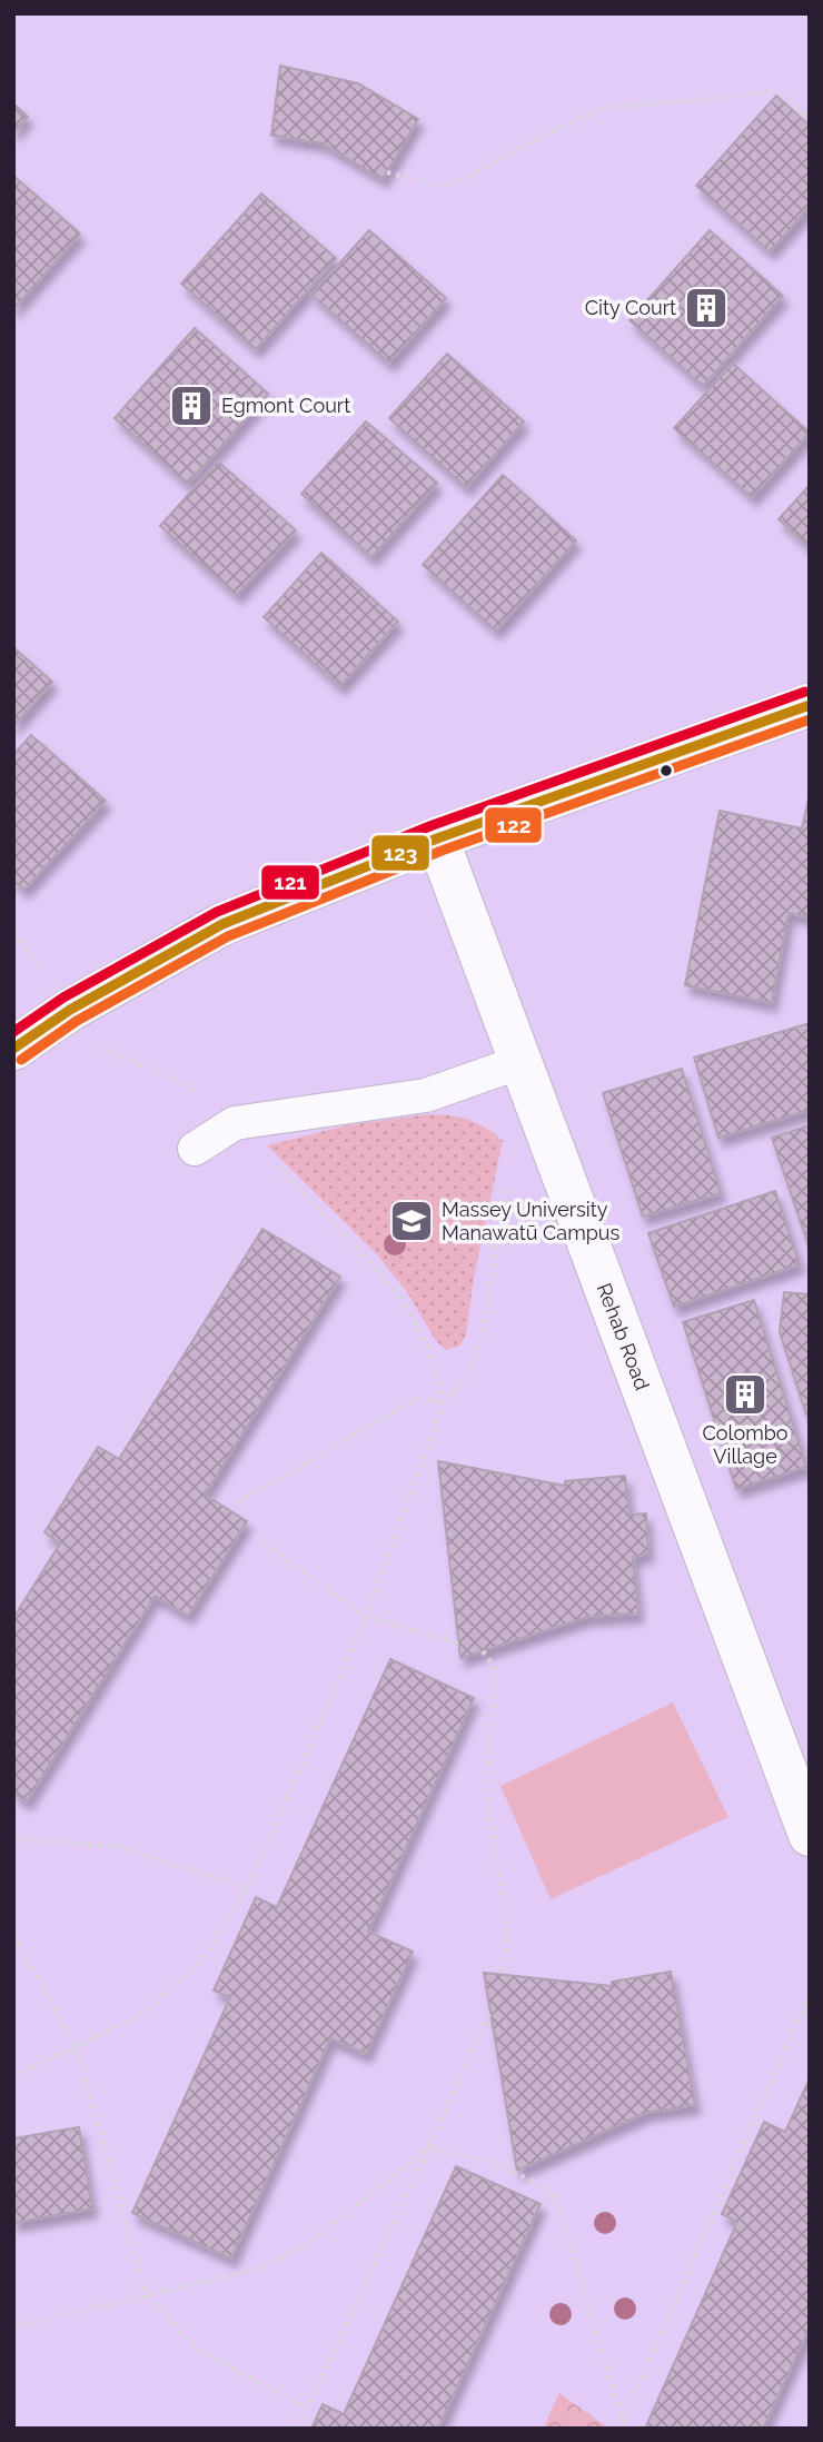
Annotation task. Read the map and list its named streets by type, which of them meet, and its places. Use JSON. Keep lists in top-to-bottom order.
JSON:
{
  "streets": {
    "street": ["Rehab Road"]
  },
  "places": {
    "building": ["City Court", "Egmont Court", "Colombo Village"],
    "school or university": ["Massey University Manawatū Campus"]
  },
  "lines": ["transit line 121", "transit line 123", "transit line 122"]
}
